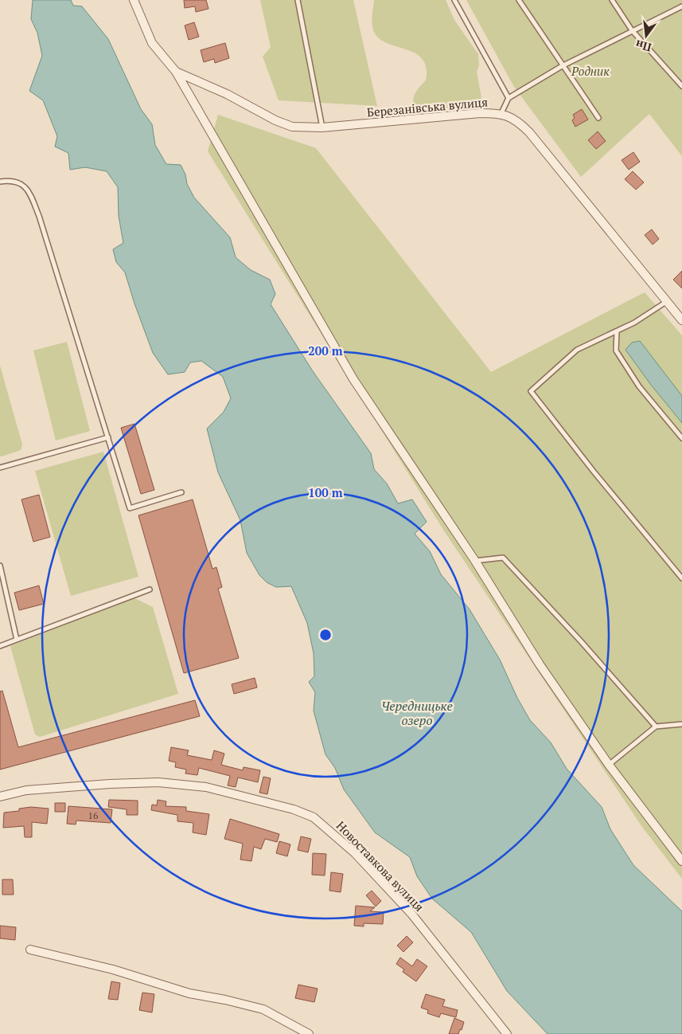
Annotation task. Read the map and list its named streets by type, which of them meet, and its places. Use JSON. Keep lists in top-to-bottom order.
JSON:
{
  "streets": {
    "street": ["Березанівська вулиця", "Новоставкова вулиця"]
  },
  "water": ["Чередницьке озеро"],
  "parks": ["Родник"],
  "house_numbers": ["16"],
  "north": "bottom",
  "rings": ["200 m", "100 m"]
}
